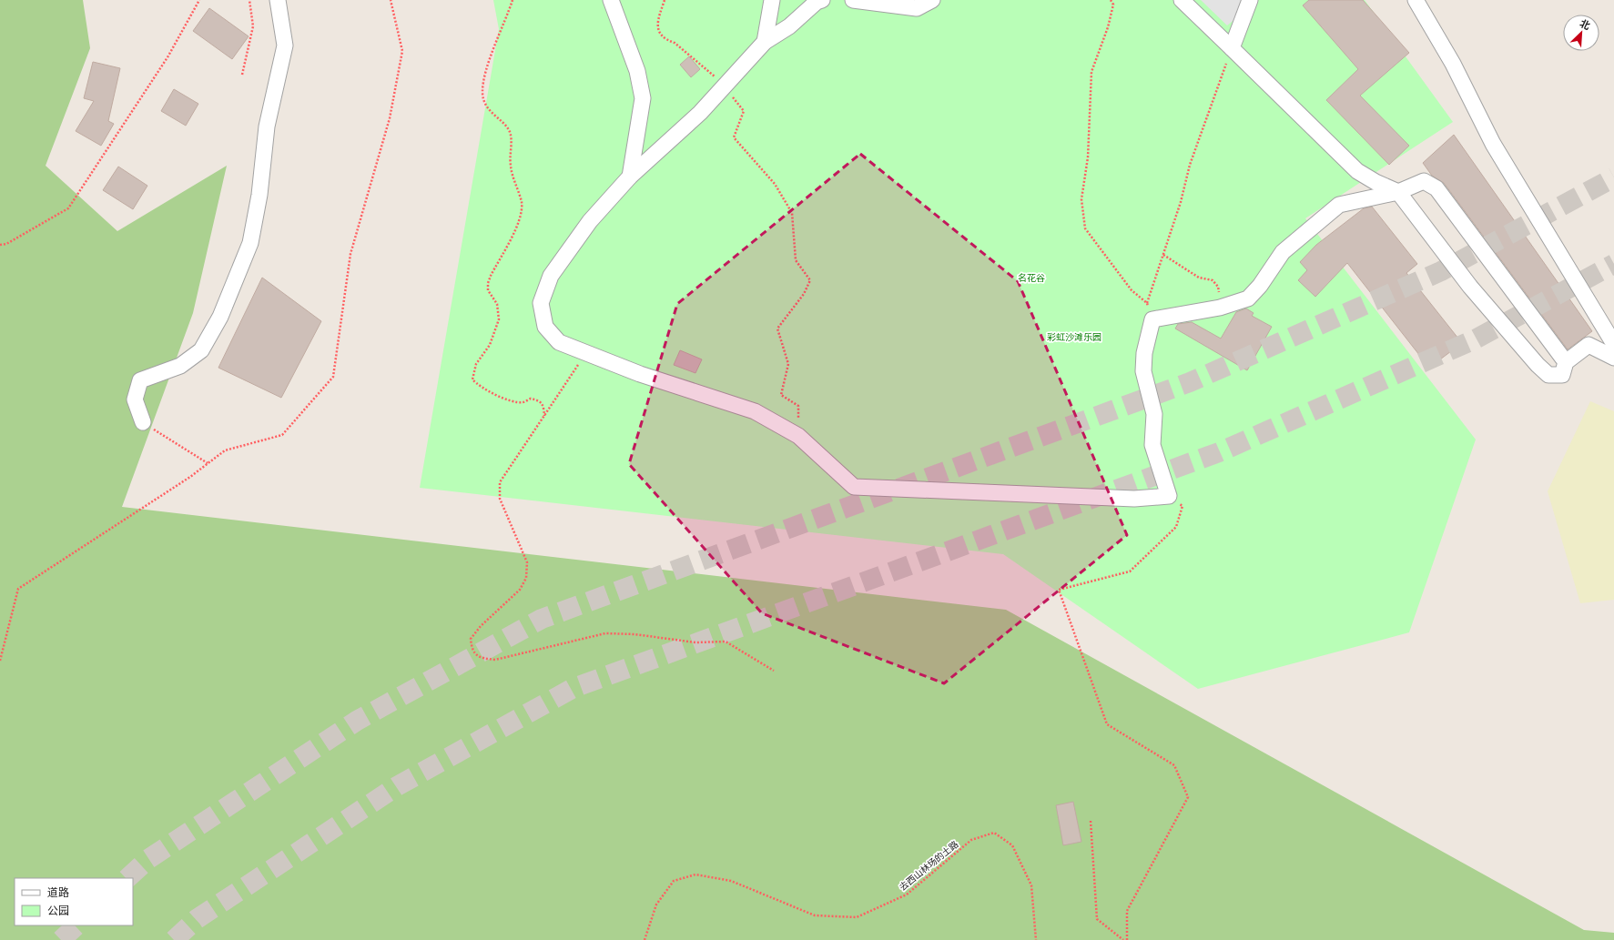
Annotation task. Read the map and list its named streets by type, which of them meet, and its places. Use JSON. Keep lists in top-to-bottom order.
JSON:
{
  "streets": {
    "path": ["去西山林场的土路"]
  },
  "parks": ["名花谷", "彩虹沙滩乐园"],
  "legend": ["道路", "公园"],
  "north": "top right"
}
